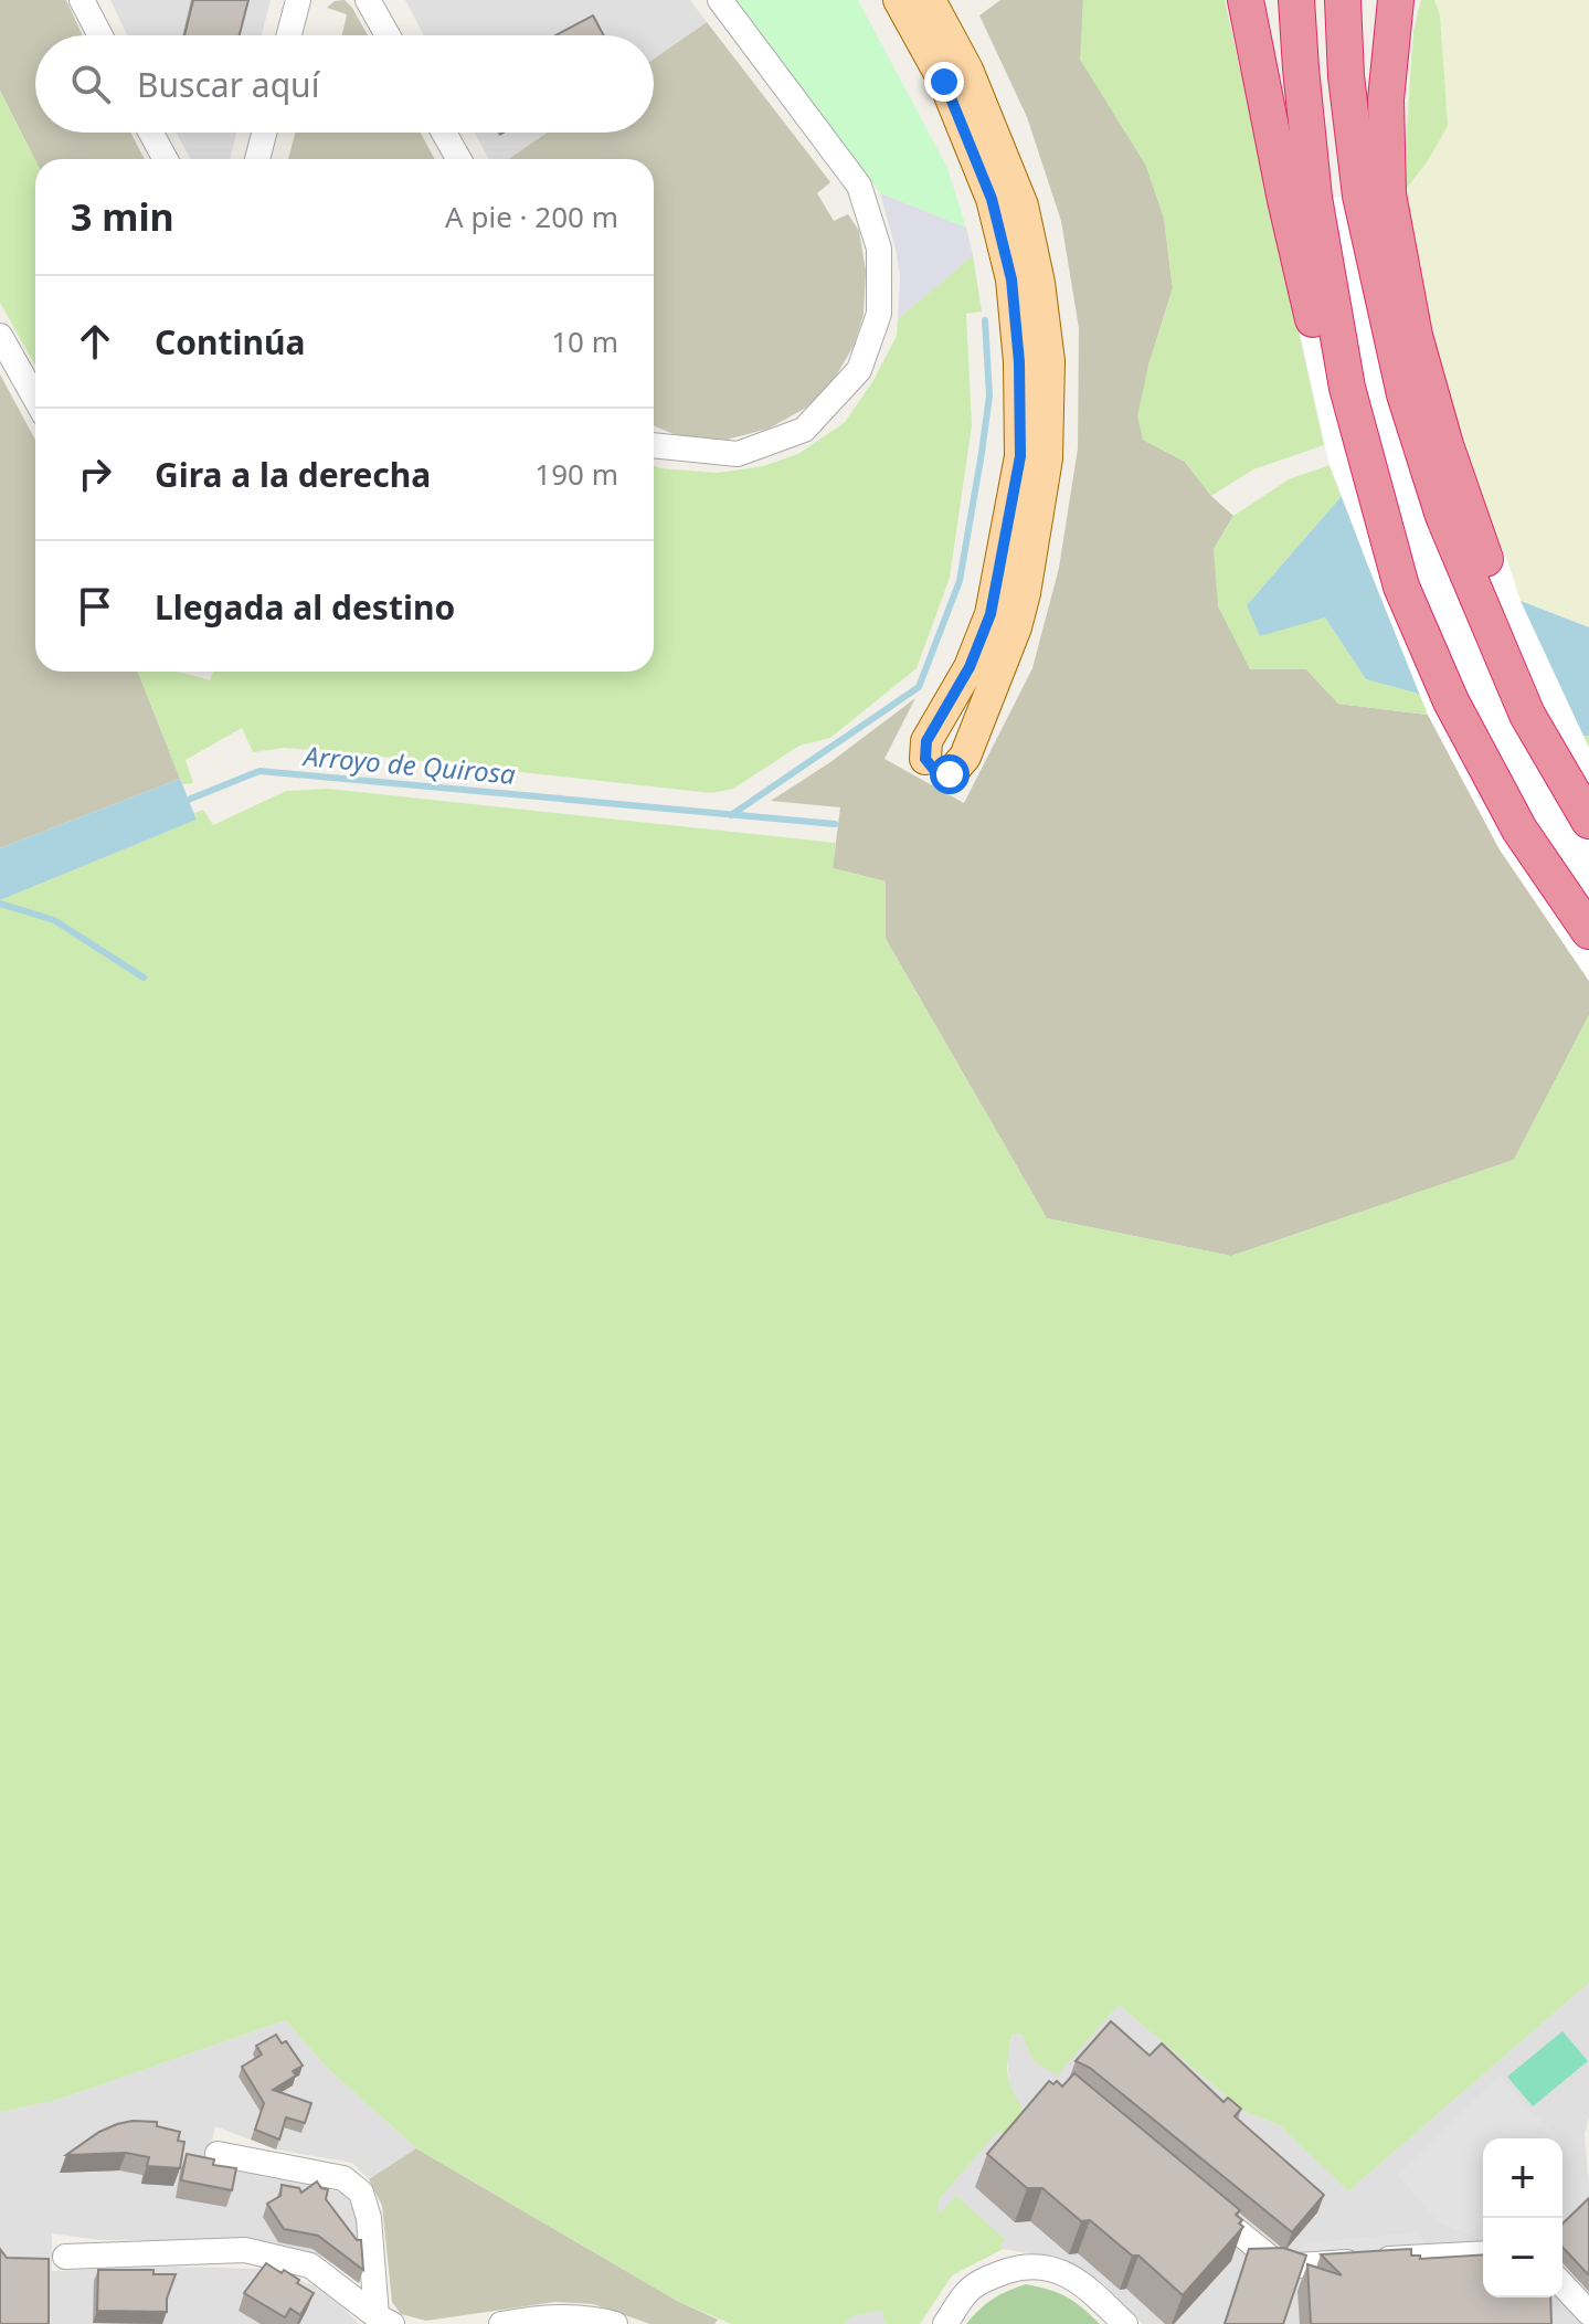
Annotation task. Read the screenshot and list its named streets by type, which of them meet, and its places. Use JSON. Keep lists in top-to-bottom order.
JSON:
{
  "water": ["Arroyo de Quirosa"],
  "page": {
    "search": "Buscar aquí",
    "heading": ["3 min", "A pie · 200 m"],
    "list": [
      ["Continúa", "10 m"],
      ["Gira a la derecha", "190 m"],
      "Llegada al destino"
    ],
    "map_buttons": ["+", "−"]
  }
}
